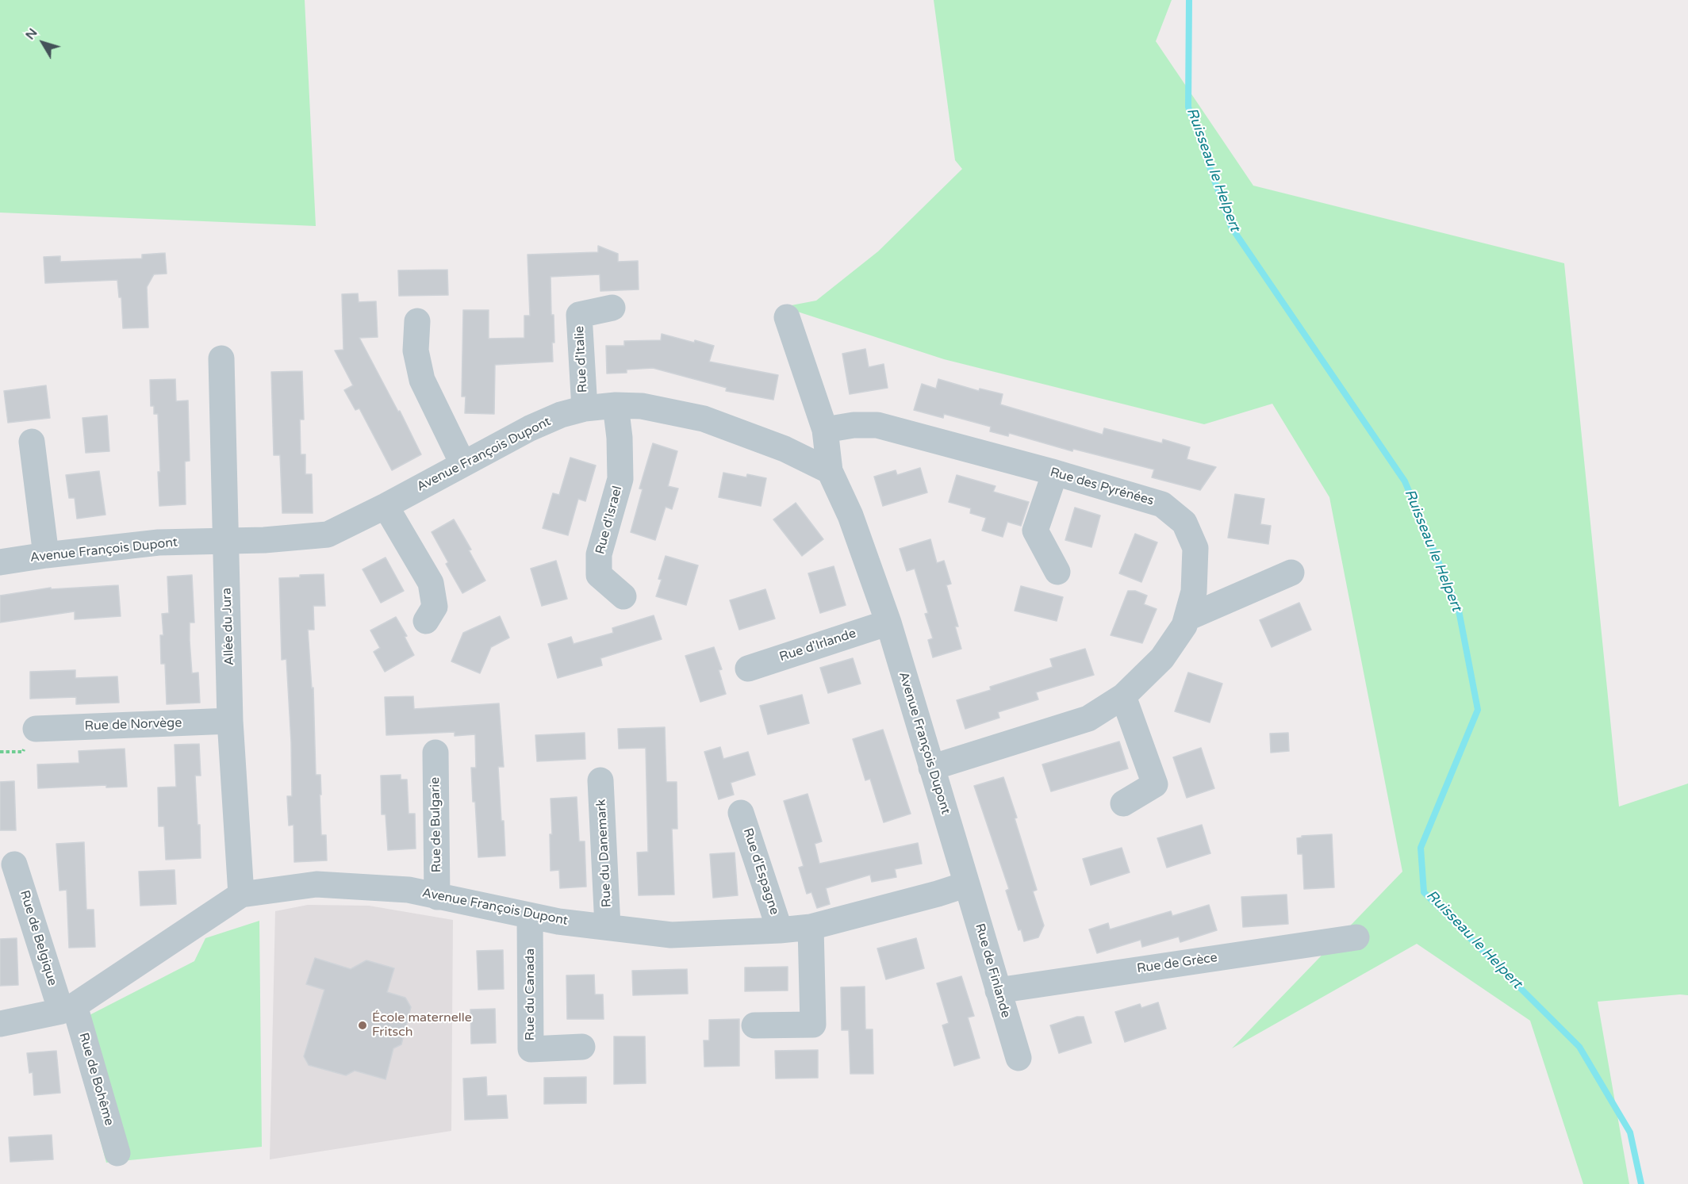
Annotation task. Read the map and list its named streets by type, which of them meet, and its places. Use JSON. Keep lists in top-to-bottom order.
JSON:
{
  "streets": {
    "street": [
      "Rue d'Italie",
      "Avenue François Dupont",
      "Rue des Pyrénées",
      "Rue d'Israel",
      "Allée du Jura",
      "Rue d'Irlande",
      "Rue de Norvège",
      "Rue de Bulgarie",
      "Rue du Danemark",
      "Rue d'Espagne",
      "Rue de Belgique",
      "Rue de Grèce",
      "Rue de Finlande",
      "Rue du Canada",
      "Rue de Bohême"
    ]
  },
  "crossings": [
    ["Rue d'Italie", "Avenue François Dupont"],
    ["Avenue François Dupont", "Rue des Pyrénées"],
    ["Avenue François Dupont", "Rue d'Israel"],
    ["Avenue François Dupont", "Allée du Jura"],
    ["Avenue François Dupont", "Rue d'Irlande"],
    ["Avenue François Dupont", "Rue de Bulgarie"],
    ["Avenue François Dupont", "Rue du Danemark"],
    ["Avenue François Dupont", "Rue d'Espagne"],
    ["Avenue François Dupont", "Rue de Belgique"],
    ["Avenue François Dupont", "Rue de Finlande"],
    ["Avenue François Dupont", "Rue du Canada"],
    ["Avenue François Dupont", "Rue de Bohême"],
    ["Allée du Jura", "Rue de Norvège"],
    ["Rue de Belgique", "Rue de Bohême"],
    ["Rue de Grèce", "Rue de Finlande"]
  ],
  "water": ["Ruisseau le Helpert"],
  "places": ["École maternelle Fritsch"],
  "north": "top left"
}
